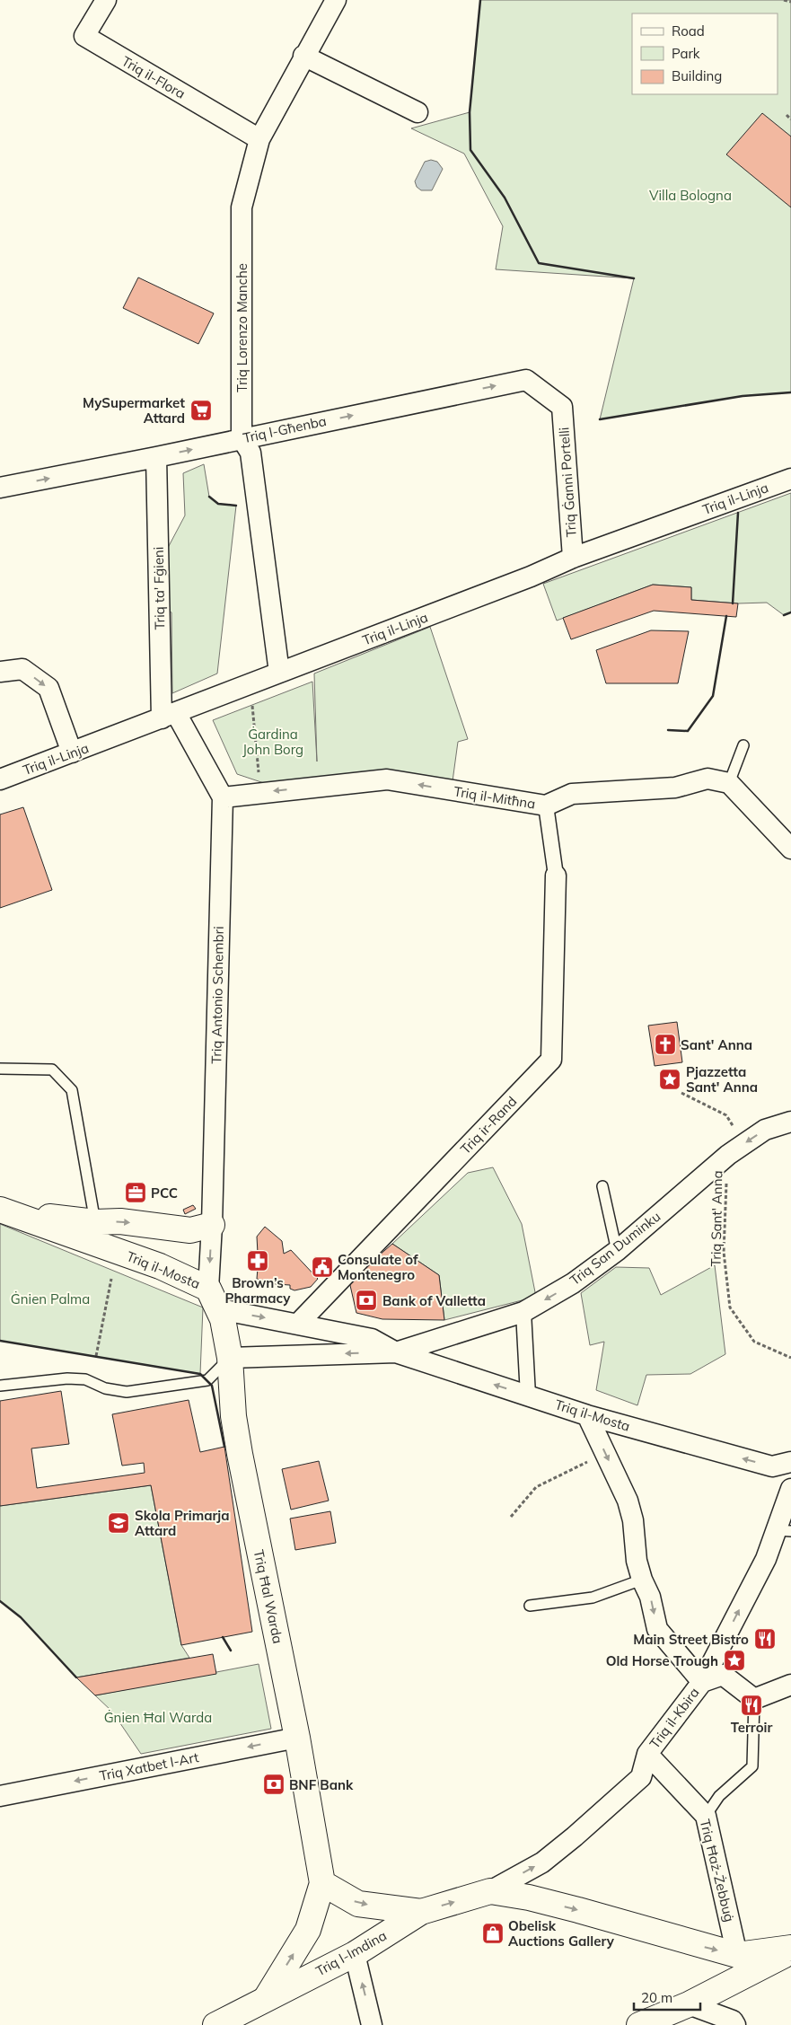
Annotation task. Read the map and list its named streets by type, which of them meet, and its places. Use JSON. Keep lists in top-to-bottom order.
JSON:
{
  "streets": {
    "main road": ["Triq il-Mosta", "Triq Ħal Warda", "Triq l-Imdina"],
    "street": [
      "Triq il-Flora",
      "Triq Lorenzo Manche",
      "Triq l-Għenba",
      "Triq Ġanni Portelli",
      "Triq il-Linja",
      "Triq ta' Fġieni",
      "Triq il-Mitħna",
      "Triq Antonio Schembri",
      "Triq ir-Rand",
      "Triq San Duminku",
      "Triq il-Kbira",
      "Triq Xatbet l-Art",
      "Triq Ħaż-Żebbuġ"
    ],
    "path": ["Triq Sant' Anna"]
  },
  "crossings": [
    ["Triq il-Flora", "Triq Lorenzo Manche"],
    ["Triq Lorenzo Manche", "Triq l-Għenba"],
    ["Triq Lorenzo Manche", "Triq il-Linja"],
    ["Triq l-Għenba", "Triq Ġanni Portelli"],
    ["Triq l-Għenba", "Triq ta' Fġieni"],
    ["Triq Ġanni Portelli", "Triq il-Linja"],
    ["Triq il-Linja", "Triq ta' Fġieni"],
    ["Triq il-Mitħna", "Triq Antonio Schembri"],
    ["Triq Antonio Schembri", "Triq il-Mosta"],
    ["Triq Antonio Schembri", "Triq Ħal Warda"],
    ["Triq ir-Rand", "Triq il-Mosta"],
    ["Triq Sant' Anna", "Triq San Duminku"],
    ["Triq San Duminku", "Triq il-Mosta"],
    ["Triq il-Mosta", "Triq Ħal Warda"],
    ["Triq Ħal Warda", "Triq Xatbet l-Art"],
    ["Triq Ħal Warda", "Triq l-Imdina"],
    ["Triq il-Kbira", "Triq Ħaż-Żebbuġ"],
    ["Triq il-Kbira", "Triq l-Imdina"]
  ],
  "one_way": [
    "Triq l-Għenba",
    "Triq il-Mitħna",
    "Triq San Duminku",
    "Triq il-Kbira",
    "Triq Xatbet l-Art"
  ],
  "parks": [
    "Villa Bologna",
    "Ġardina John Borg",
    "Ġnien Palma",
    "Ġnien Ħal Warda"
  ],
  "places": {
    "supermarket": ["MySupermarket Attard"],
    "church": ["Sant' Anna"],
    "place": ["Pjazzetta Sant' Anna", "Old Horse Trough"],
    "office": ["PCC"],
    "pharmacy": ["Brown’s Pharmacy"],
    "public building": ["Consulate of Montenegro"],
    "bank": ["Bank of Valletta", "BNF Bank"],
    "school or university": ["Skola Primarja Attard"],
    "restaurant": ["Main Street Bistro", "Terroir"],
    "shop": ["Obelisk Auctions Gallery"]
  },
  "legend": ["Road", "Park", "Building"],
  "scale_bar": "20 m"
}
